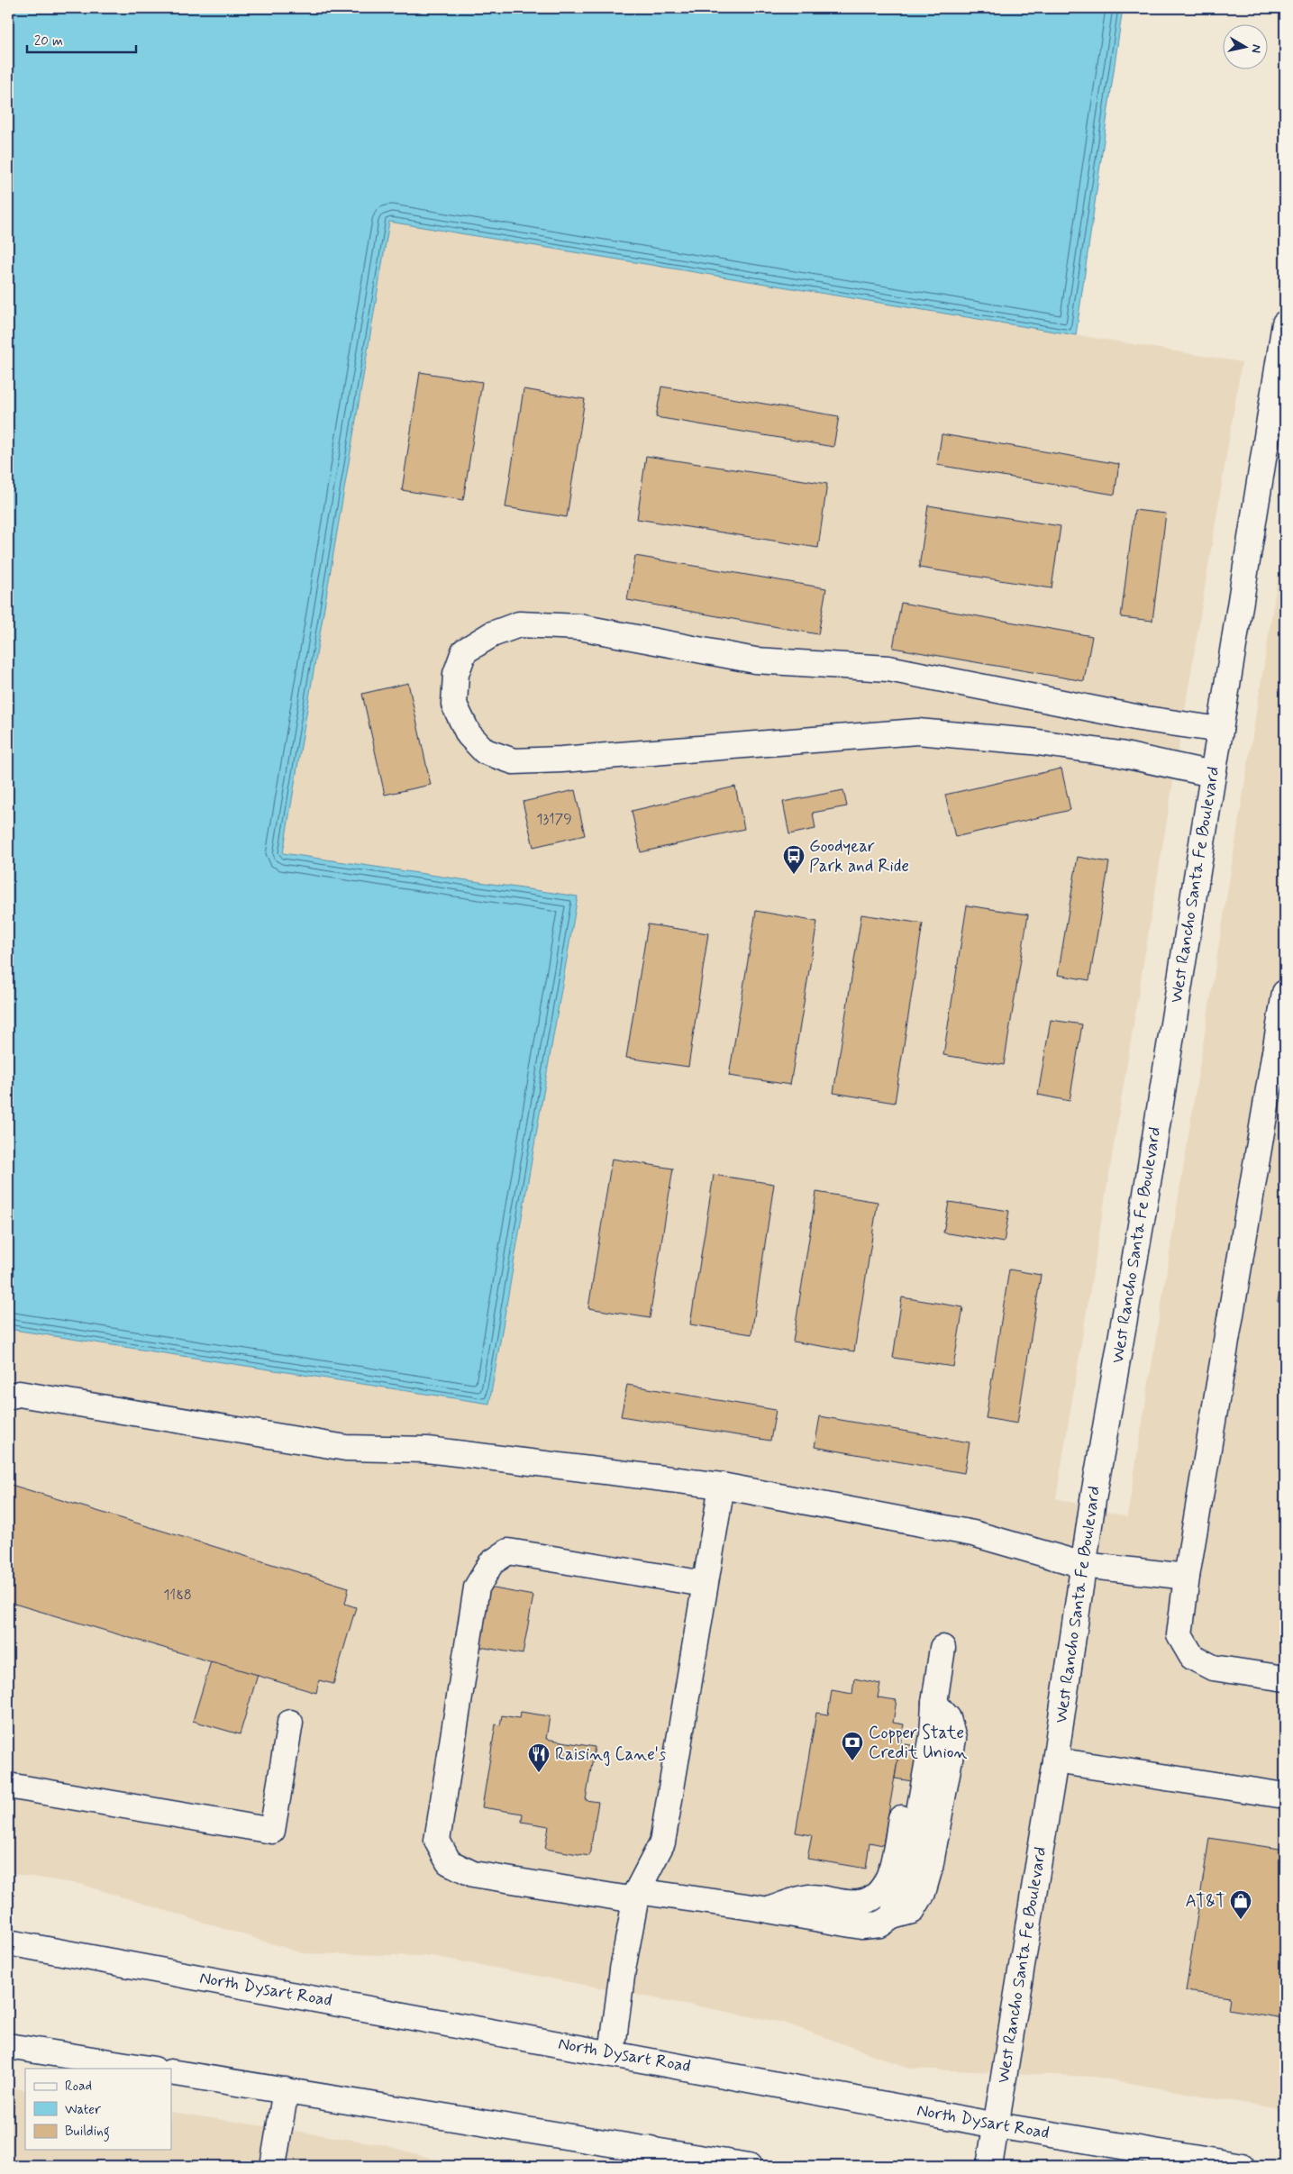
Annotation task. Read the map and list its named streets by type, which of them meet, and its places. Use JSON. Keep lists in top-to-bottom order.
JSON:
{
  "streets": {
    "main road": ["West Rancho Santa Fe Boulevard", "North Dysart Road"]
  },
  "crossings": [
    ["West Rancho Santa Fe Boulevard", "North Dysart Road"]
  ],
  "places": {
    "bus stop": ["Goodyear Park and Ride"],
    "bank": ["Copper State Credit Union"],
    "restaurant": ["Raising Cane's"],
    "shop": ["AT&T"]
  },
  "house_numbers": ["13179", "1188"],
  "legend": ["Road", "Water", "Building"],
  "scale_bar": "20 m",
  "north": "right"
}
